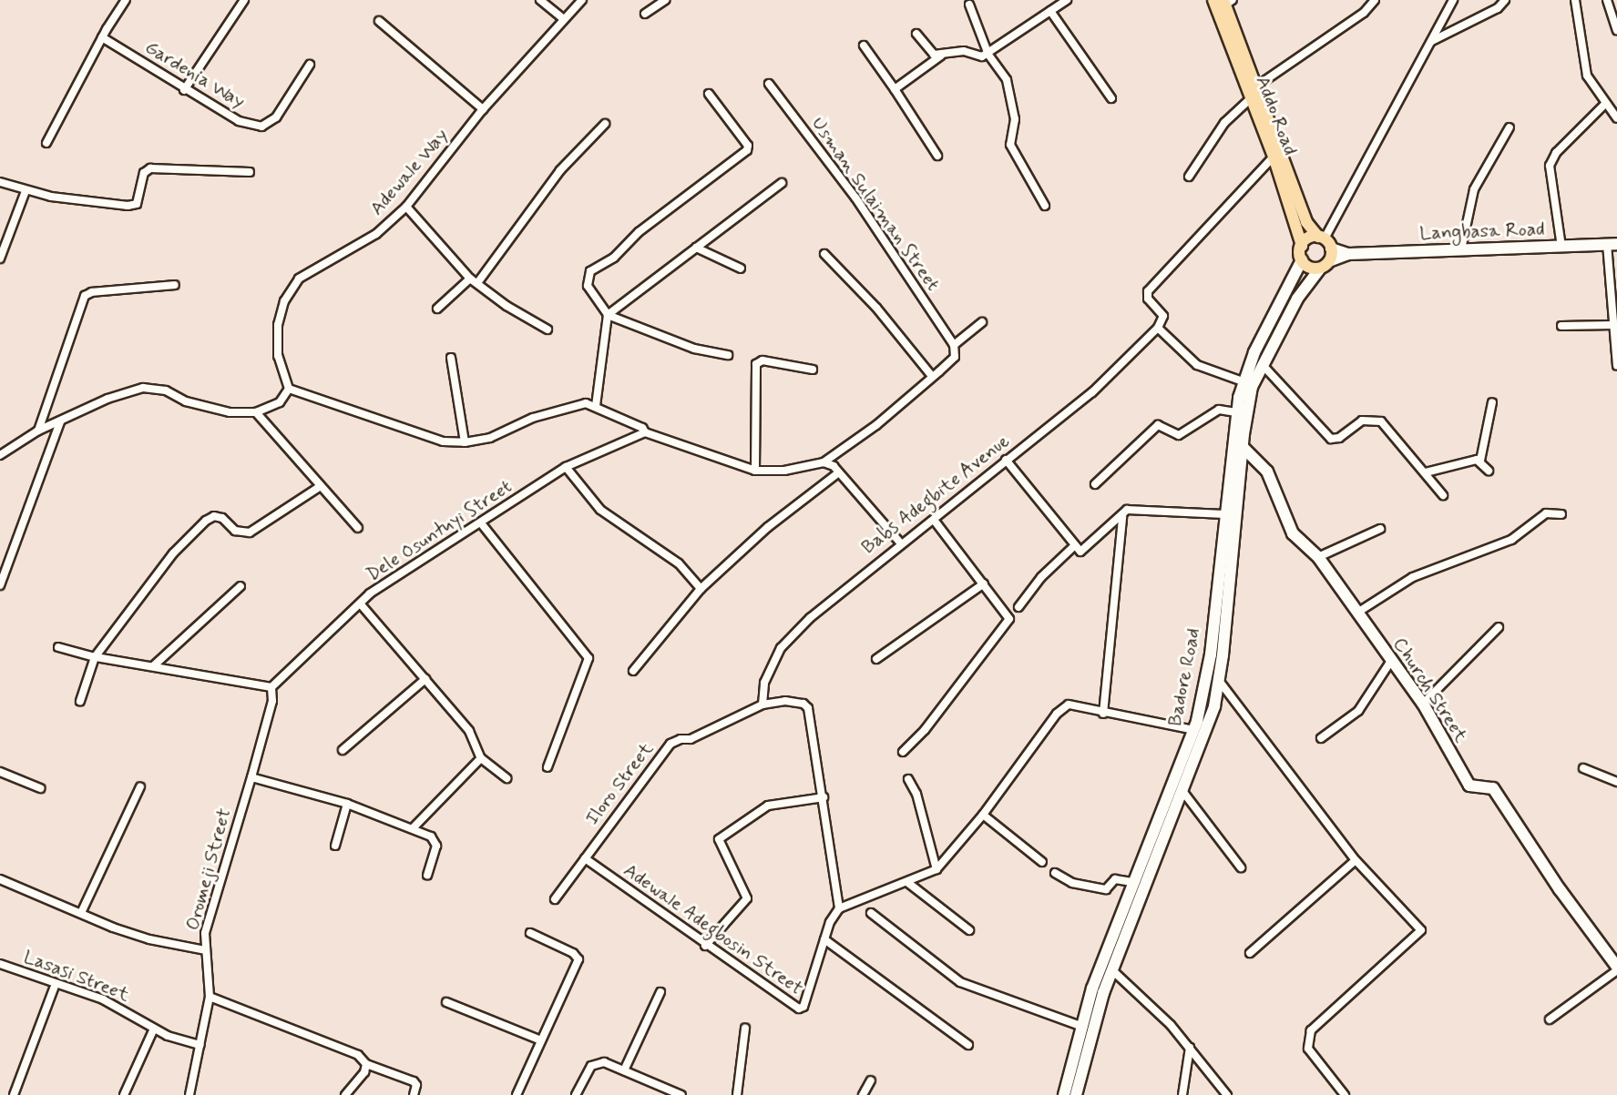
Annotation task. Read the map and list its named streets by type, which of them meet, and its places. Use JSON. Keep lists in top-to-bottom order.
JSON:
{
  "streets": {
    "main road": [
      "Addo Road",
      "Langbasa Road",
      "Badore Road",
      "Church Street"
    ],
    "street": [
      "Gardenia Way",
      "Adewale Way",
      "Usman Sulaiman Street",
      "Babs Adegbite Avenue",
      "Dele Osuntuyi Street",
      "Iloro Street",
      "Oromeji Street",
      "Adewale Adegbosin Street",
      "Lasasi Street"
    ]
  },
  "crossings": [
    ["Addo Road", "Badore Road"],
    ["Babs Adegbite Avenue", "Iloro Street"],
    ["Dele Osuntuyi Street", "Oromeji Street"],
    ["Badore Road", "Church Street"],
    ["Iloro Street", "Adewale Adegbosin Street"],
    ["Oromeji Street", "Lasasi Street"]
  ]
}
